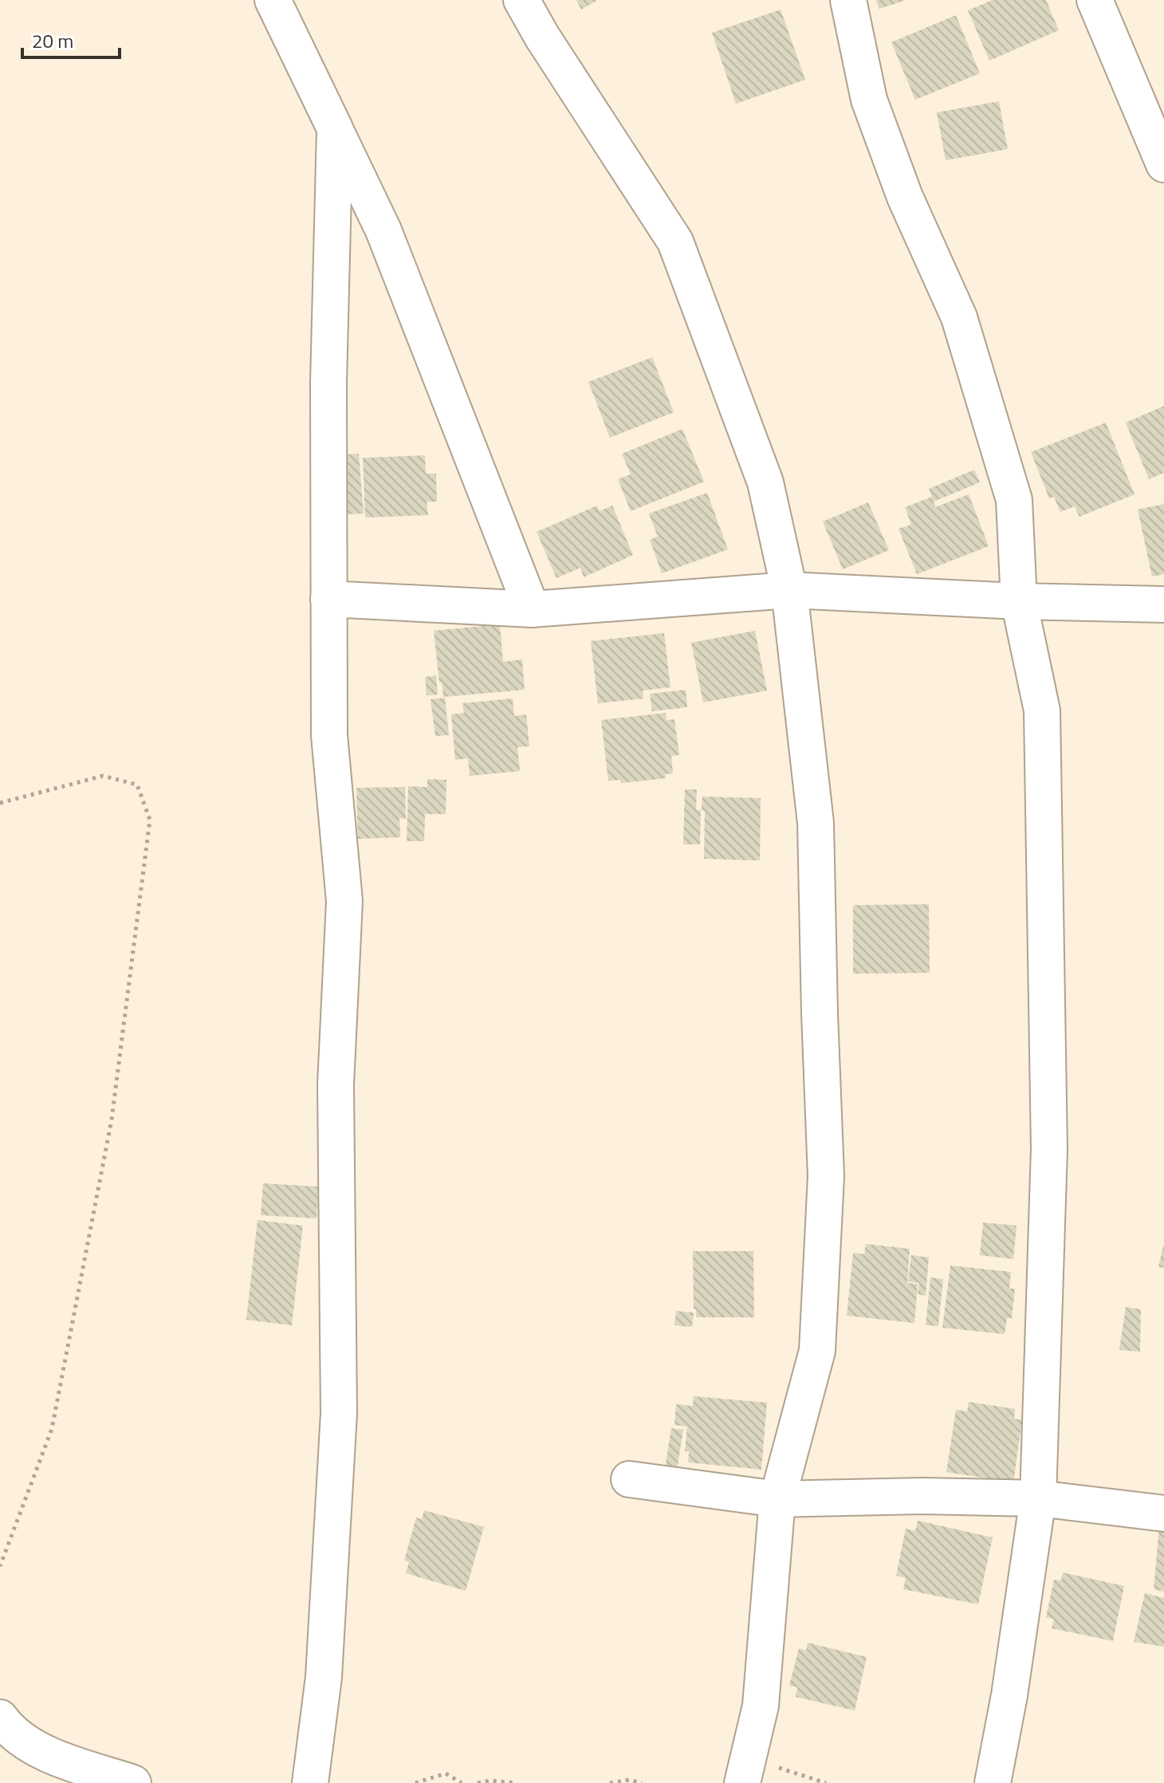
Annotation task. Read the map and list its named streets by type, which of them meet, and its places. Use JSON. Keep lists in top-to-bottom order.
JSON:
{
  "scale_bar": "20 m"
}
